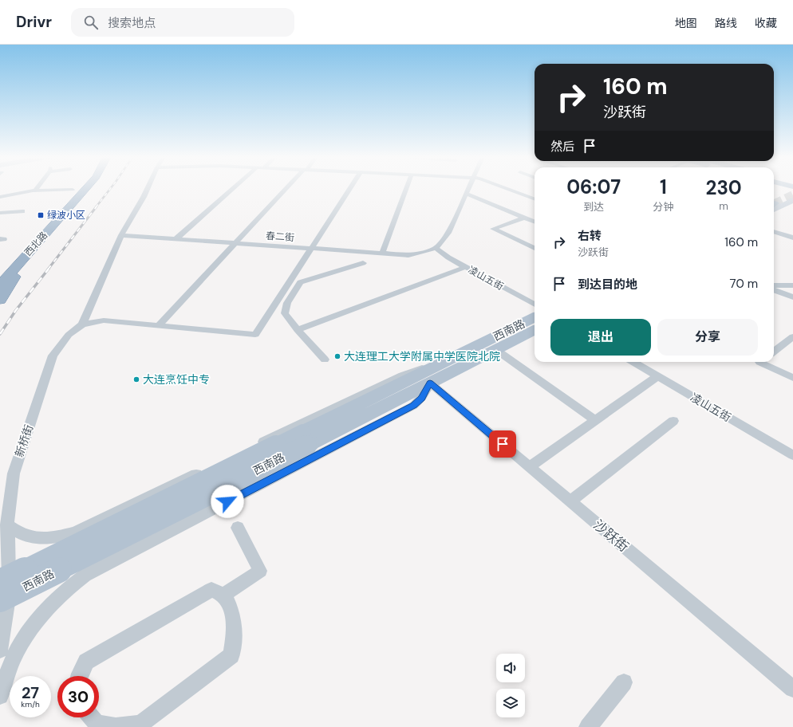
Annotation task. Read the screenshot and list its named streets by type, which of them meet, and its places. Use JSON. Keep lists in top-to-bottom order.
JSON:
{
  "streets": {
    "highway": ["西北路"],
    "main road": ["西南路"],
    "street": [
      "春二街",
      "凌山五街",
      "新桥街",
      "沙跃街"
    ]
  },
  "crossings": [
    ["春二街", "凌山五街"],
    ["西南路", "新桥街"],
    ["西南路", "沙跃街"]
  ],
  "places": {
    "transit": ["绿波小区"],
    "other": ["大连理工大学附属中学医院北院", "大连烹饪中专"]
  },
  "page": {
    "header": "Drivr",
    "search": "搜索地点",
    "nav": ["地图", "路线", "收藏"],
    "turn": ["160 m", "沙跃街"],
    "then": "然后",
    "eta": [
      "06:07",
      "到达",
      "1",
      "分钟",
      "230",
      "m"
    ],
    "list": [
      {
        "name": "右转",
        "note": "沙跃街",
        "value": "160 m"
      },
      {
        "name": "到达目的地",
        "value": "70 m"
      }
    ],
    "buttons": ["退出", "分享"],
    "speed": "27 km/h",
    "limit": "30"
  }
}
